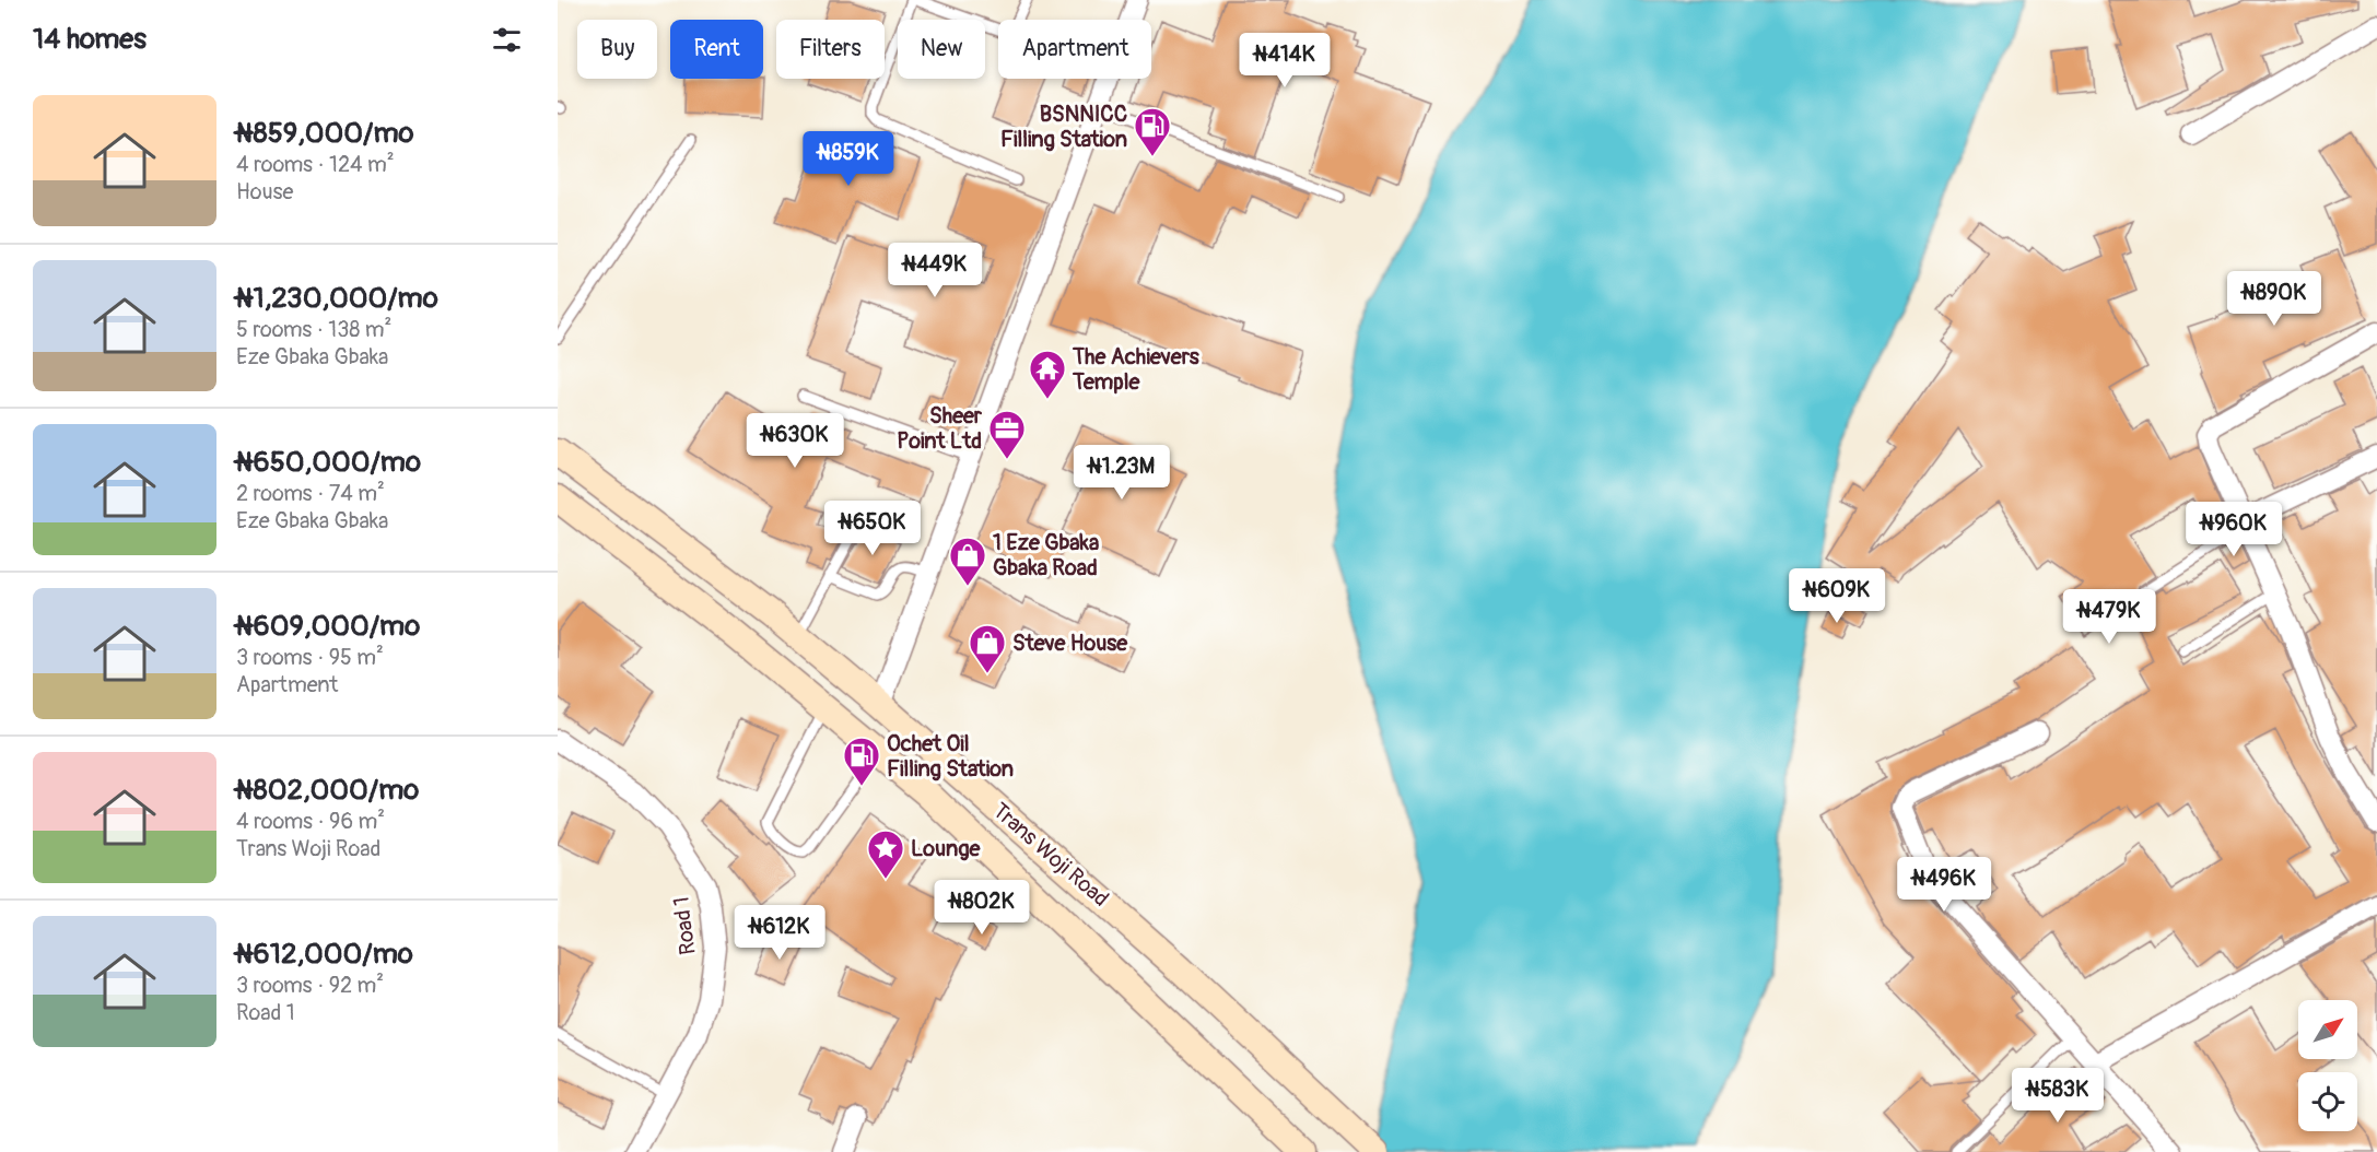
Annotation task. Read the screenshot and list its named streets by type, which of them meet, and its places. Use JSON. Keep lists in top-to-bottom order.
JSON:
{
  "streets": {
    "main road": ["Trans Woji Road"],
    "street": ["Road 1"]
  },
  "places": {
    "fuel station": ["BSNNICC Filling Station", "Ochet Oil Filling Station"],
    "temple": ["The Achievers Temple"],
    "office": ["Sheer Point Ltd"],
    "shop": ["1 Eze Gbaka Gbaka Road", "Steve House"],
    "place": ["Lounge"]
  },
  "north": "top right",
  "page": {
    "heading": "14 homes",
    "chip": [
      "Buy",
      "Rent",
      "Filters",
      "New",
      "Apartment"
    ],
    "price": [
      "₦414K",
      "₦859K",
      "₦449K",
      "₦890K",
      "₦630K",
      "₦1.23M",
      "₦650K",
      "₦960K",
      "₦609K",
      "₦479K",
      "₦496K",
      "₦802K",
      "₦612K",
      "₦583K"
    ],
    "list": [
      {
        "name": "₦859,000/mo",
        "note": "4 rooms · 124 m² · House"
      },
      {
        "name": "₦1,230,000/mo",
        "note": "5 rooms · 138 m² · Eze Gbaka Gbaka"
      },
      {
        "name": "₦650,000/mo",
        "note": "2 rooms · 74 m² · Eze Gbaka Gbaka"
      },
      {
        "name": "₦609,000/mo",
        "note": "3 rooms · 95 m² · Apartment"
      },
      {
        "name": "₦802,000/mo",
        "note": "4 rooms · 96 m² · Trans Woji Road"
      },
      {
        "name": "₦612,000/mo",
        "note": "3 rooms · 92 m² · Road 1"
      }
    ]
  }
}
